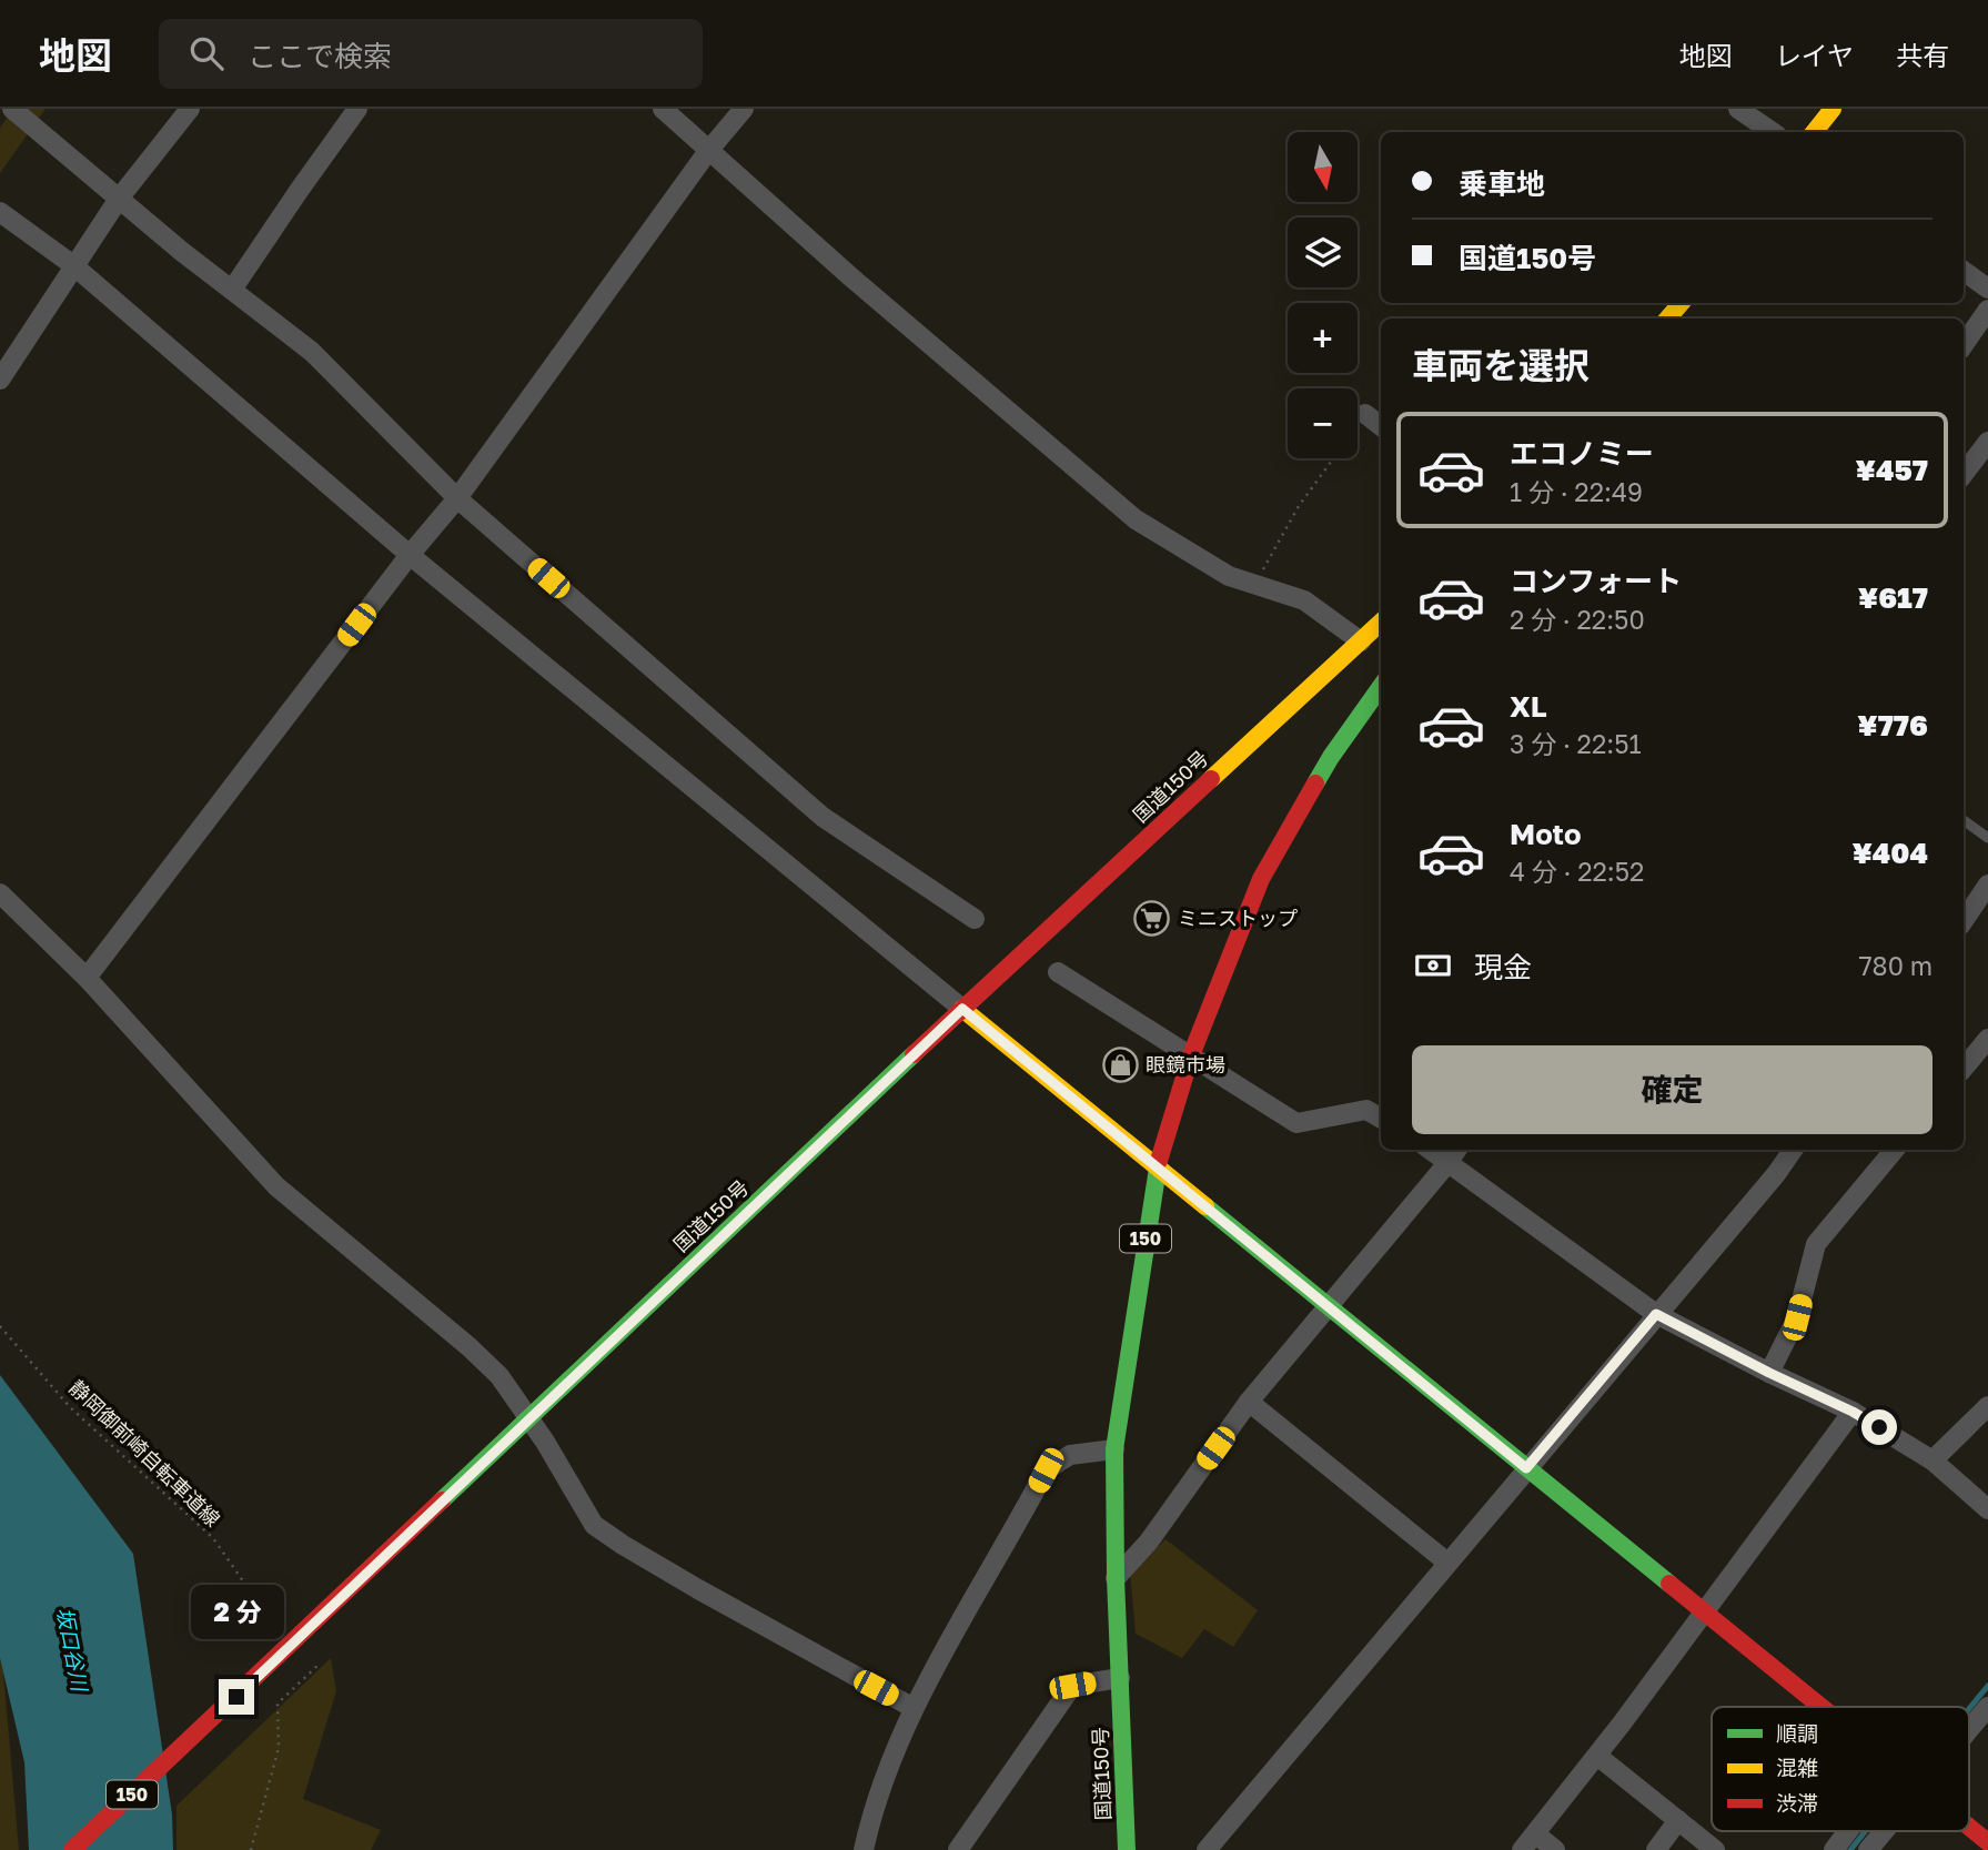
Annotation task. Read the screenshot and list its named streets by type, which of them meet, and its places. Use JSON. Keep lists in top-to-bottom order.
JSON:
{
  "streets": {
    "main road": ["国道150号", "150"],
    "path": ["静岡御前崎自転車道線"]
  },
  "water": ["坂口谷川"],
  "places": {
    "supermarket": ["ミニストップ"],
    "shop": ["眼鏡市場"]
  },
  "legend": ["順調", "混雑", "渋滞"],
  "north": "bottom",
  "page": {
    "header": "地図",
    "search": "ここで検索",
    "nav": ["地図", "レイヤ", "共有"],
    "map_buttons": ["+", "−"],
    "banner": ["乗車地", "国道150号"],
    "heading": "車両を選択",
    "list": [
      {
        "name": "エコノミー",
        "note": "1 分 · 22:49",
        "value": "¥457"
      },
      {
        "name": "コンフォート",
        "note": "2 分 · 22:50",
        "value": "¥617"
      },
      {
        "name": "XL",
        "note": "3 分 · 22:51",
        "value": "¥776"
      },
      {
        "name": "Moto",
        "note": "4 分 · 22:52",
        "value": "¥404"
      }
    ],
    "pay": ["現金", "780 m"],
    "buttons": "確定",
    "bubble": "2 分"
  }
}
